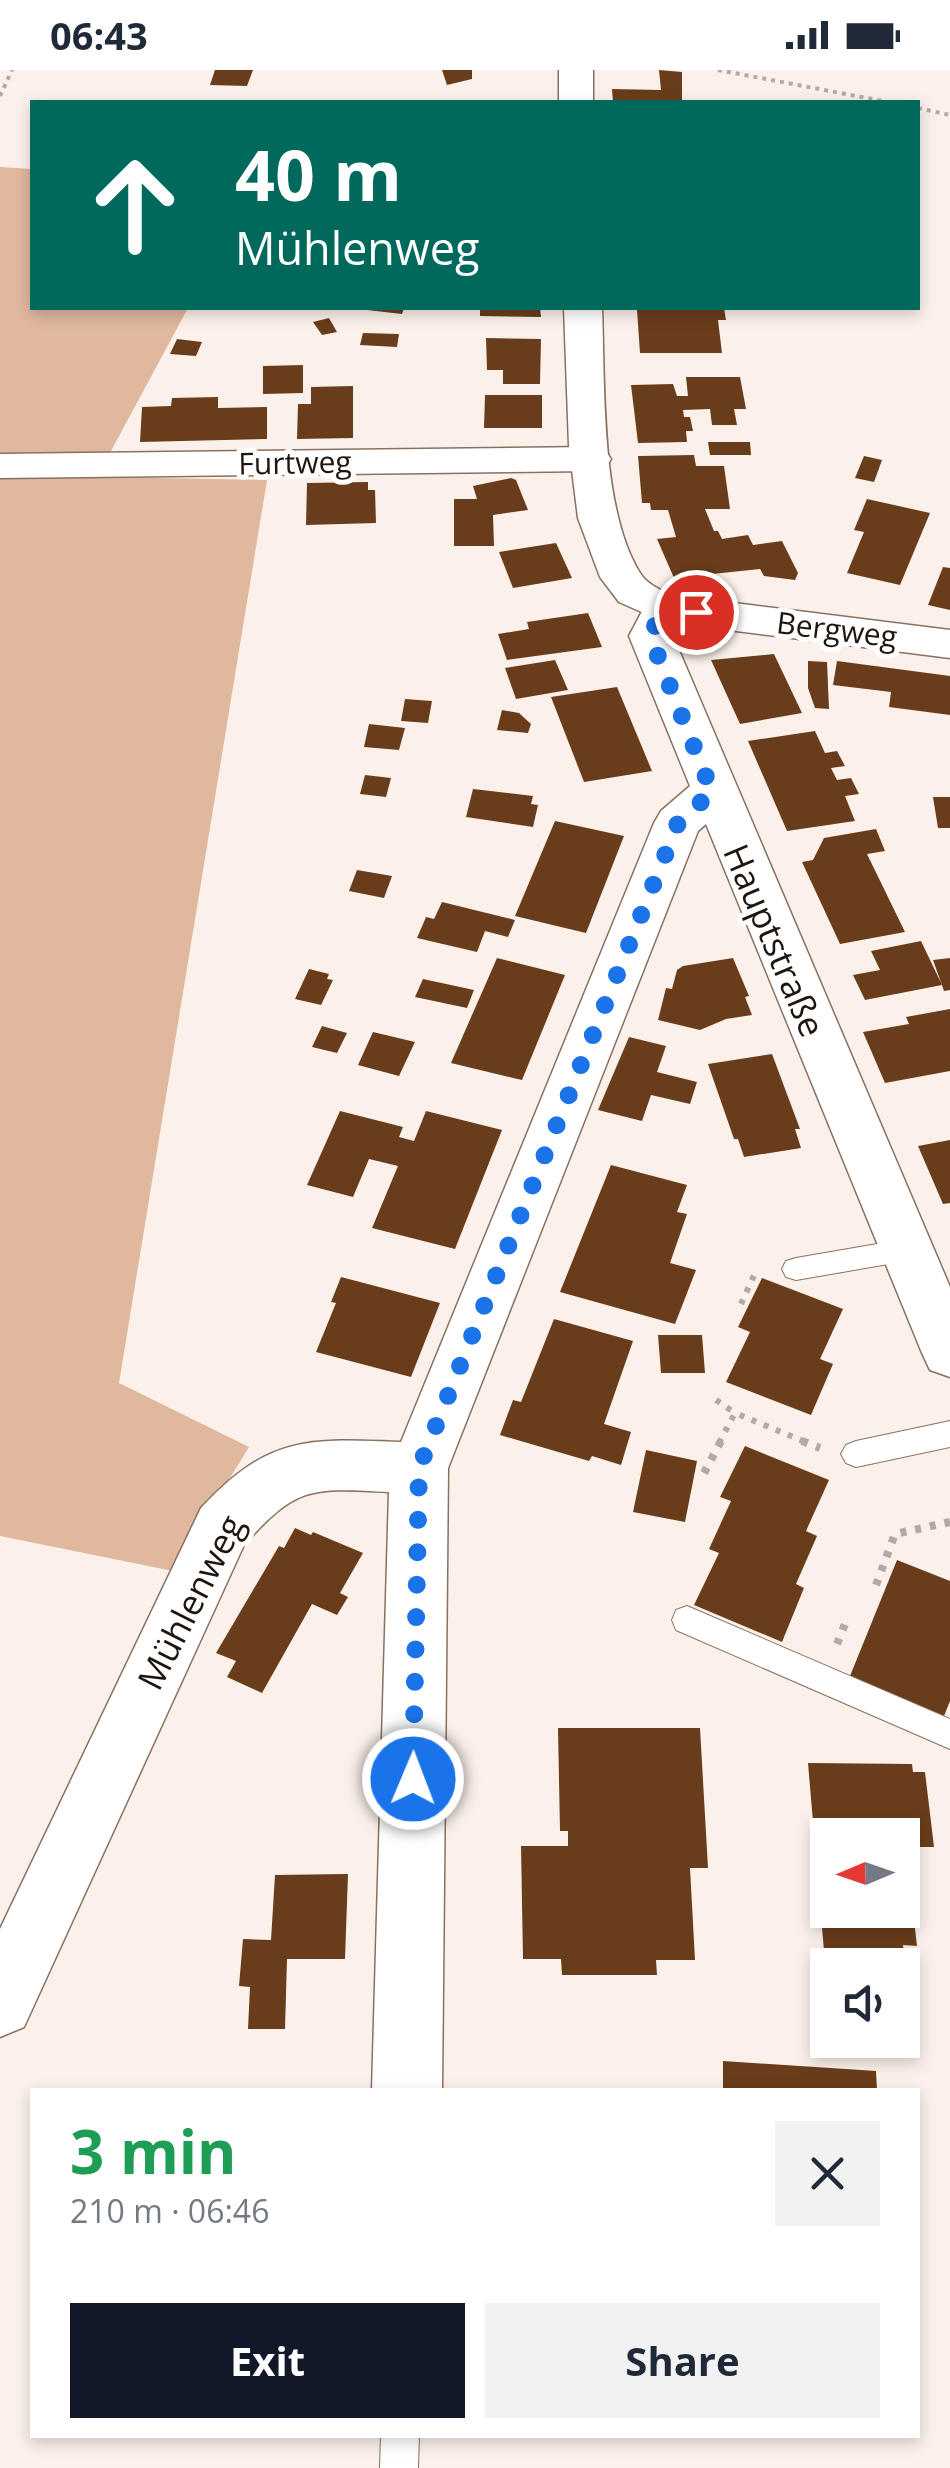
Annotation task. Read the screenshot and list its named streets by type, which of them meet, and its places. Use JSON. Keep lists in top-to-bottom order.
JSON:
{
  "streets": {
    "street": [
      "Furtweg",
      "Bergweg",
      "Hauptstraße",
      "Mühlenweg"
    ]
  },
  "crossings": [
    ["Bergweg", "Hauptstraße"]
  ],
  "north": "left",
  "page": {
    "status": "06:43",
    "turn": ["40 m", "Mühlenweg"],
    "heading": ["3 min", "210 m · 06:46"],
    "buttons": ["Exit", "Share"]
  }
}
